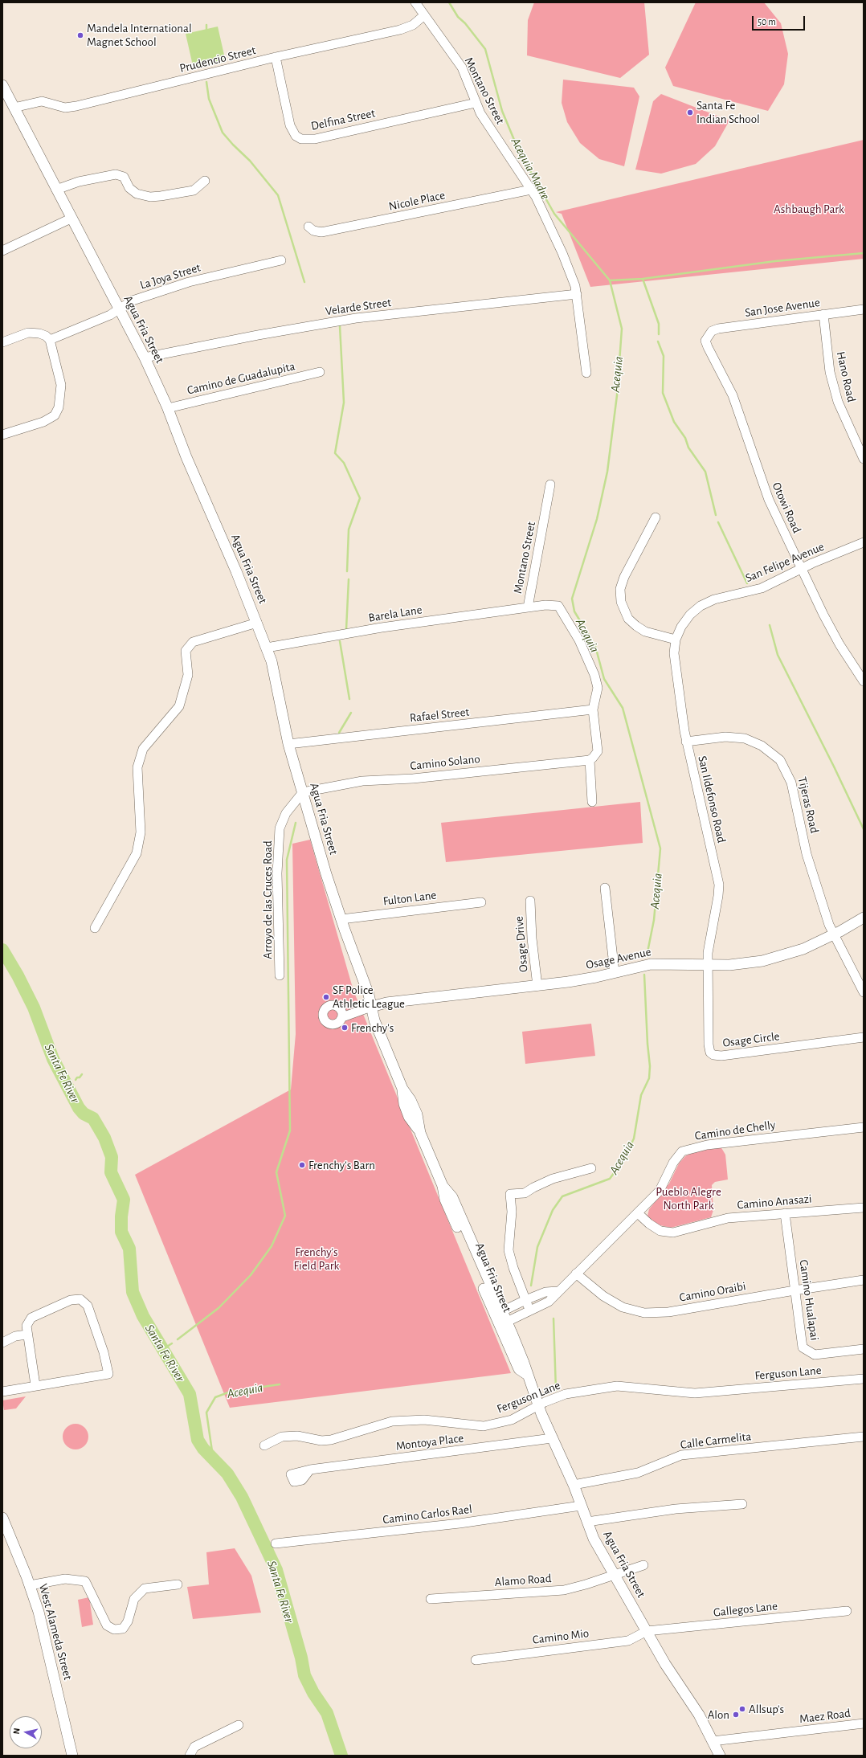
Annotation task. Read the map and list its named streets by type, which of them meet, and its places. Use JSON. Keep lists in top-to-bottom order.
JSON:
{
  "streets": {
    "street": [
      "Prudencio Street",
      "Montano Street",
      "Delfina Street",
      "Nicole Place",
      "La Joya Street",
      "Velarde Street",
      "San Jose Avenue",
      "Agua Fria Street",
      "Hano Road",
      "Camino de Guadalupita",
      "Otowi Road",
      "San Felipe Avenue",
      "Barela Lane",
      "Rafael Street",
      "Camino Solano",
      "San Ildefonso Road",
      "Tijeras Road",
      "Fulton Lane",
      "Arroyo de las Cruces Road",
      "Osage Drive",
      "Osage Avenue",
      "Osage Circle",
      "Camino de Chelly",
      "Camino Anasazi",
      "Camino Oraibi",
      "Camino Hualapai",
      "Ferguson Lane",
      "Calle Carmelita",
      "Montoya Place",
      "Camino Carlos Rael",
      "Alamo Road",
      "Gallegos Lane",
      "West Alameda Street",
      "Camino Mio",
      "Maez Road"
    ]
  },
  "crossings": [
    ["Prudencio Street", "Montano Street"],
    ["Prudencio Street", "Delfina Street"],
    ["Prudencio Street", "Agua Fria Street"],
    ["Montano Street", "Delfina Street"],
    ["Montano Street", "Nicole Place"],
    ["Montano Street", "Velarde Street"],
    ["Montano Street", "Barela Lane"],
    ["Montano Street", "Rafael Street"],
    ["Montano Street", "Camino Solano"],
    ["La Joya Street", "Agua Fria Street"],
    ["Velarde Street", "Agua Fria Street"],
    ["San Jose Avenue", "Hano Road"],
    ["San Jose Avenue", "Otowi Road"],
    ["Agua Fria Street", "Camino de Guadalupita"],
    ["Agua Fria Street", "Barela Lane"],
    ["Agua Fria Street", "Rafael Street"],
    ["Agua Fria Street", "Camino Solano"],
    ["Agua Fria Street", "Fulton Lane"],
    ["Agua Fria Street", "Arroyo de las Cruces Road"],
    ["Agua Fria Street", "Osage Avenue"],
    ["Agua Fria Street", "Camino de Chelly"],
    ["Agua Fria Street", "Ferguson Lane"],
    ["Agua Fria Street", "Calle Carmelita"],
    ["Agua Fria Street", "Montoya Place"],
    ["Agua Fria Street", "Camino Carlos Rael"],
    ["Agua Fria Street", "Alamo Road"],
    ["Agua Fria Street", "Gallegos Lane"],
    ["Agua Fria Street", "Camino Mio"],
    ["Agua Fria Street", "Maez Road"],
    ["Otowi Road", "San Felipe Avenue"],
    ["San Felipe Avenue", "San Ildefonso Road"],
    ["Camino Solano", "Arroyo de las Cruces Road"],
    ["San Ildefonso Road", "Tijeras Road"],
    ["San Ildefonso Road", "Osage Avenue"],
    ["San Ildefonso Road", "Osage Circle"],
    ["Tijeras Road", "Osage Avenue"],
    ["Osage Drive", "Osage Avenue"],
    ["Osage Avenue", "Osage Circle"],
    ["Camino de Chelly", "Camino Anasazi"],
    ["Camino de Chelly", "Camino Oraibi"],
    ["Camino Anasazi", "Camino Hualapai"],
    ["Camino Oraibi", "Camino Hualapai"],
    ["Gallegos Lane", "Camino Mio"]
  ],
  "water": ["Acequia Madre", "Acequia", "Santa Fe River"],
  "parks": ["Ashbaugh Park", "Pueblo Alegre North Park", "Frenchy's Field Park"],
  "places": [
    "Mandela International Magnet School",
    "Santa Fe Indian School",
    "SF Police Athletic League",
    "Frenchy's",
    "Frenchy's Barn",
    "Allsup's",
    "Alon"
  ],
  "scale_bar": "50 m",
  "north": "left"
}
